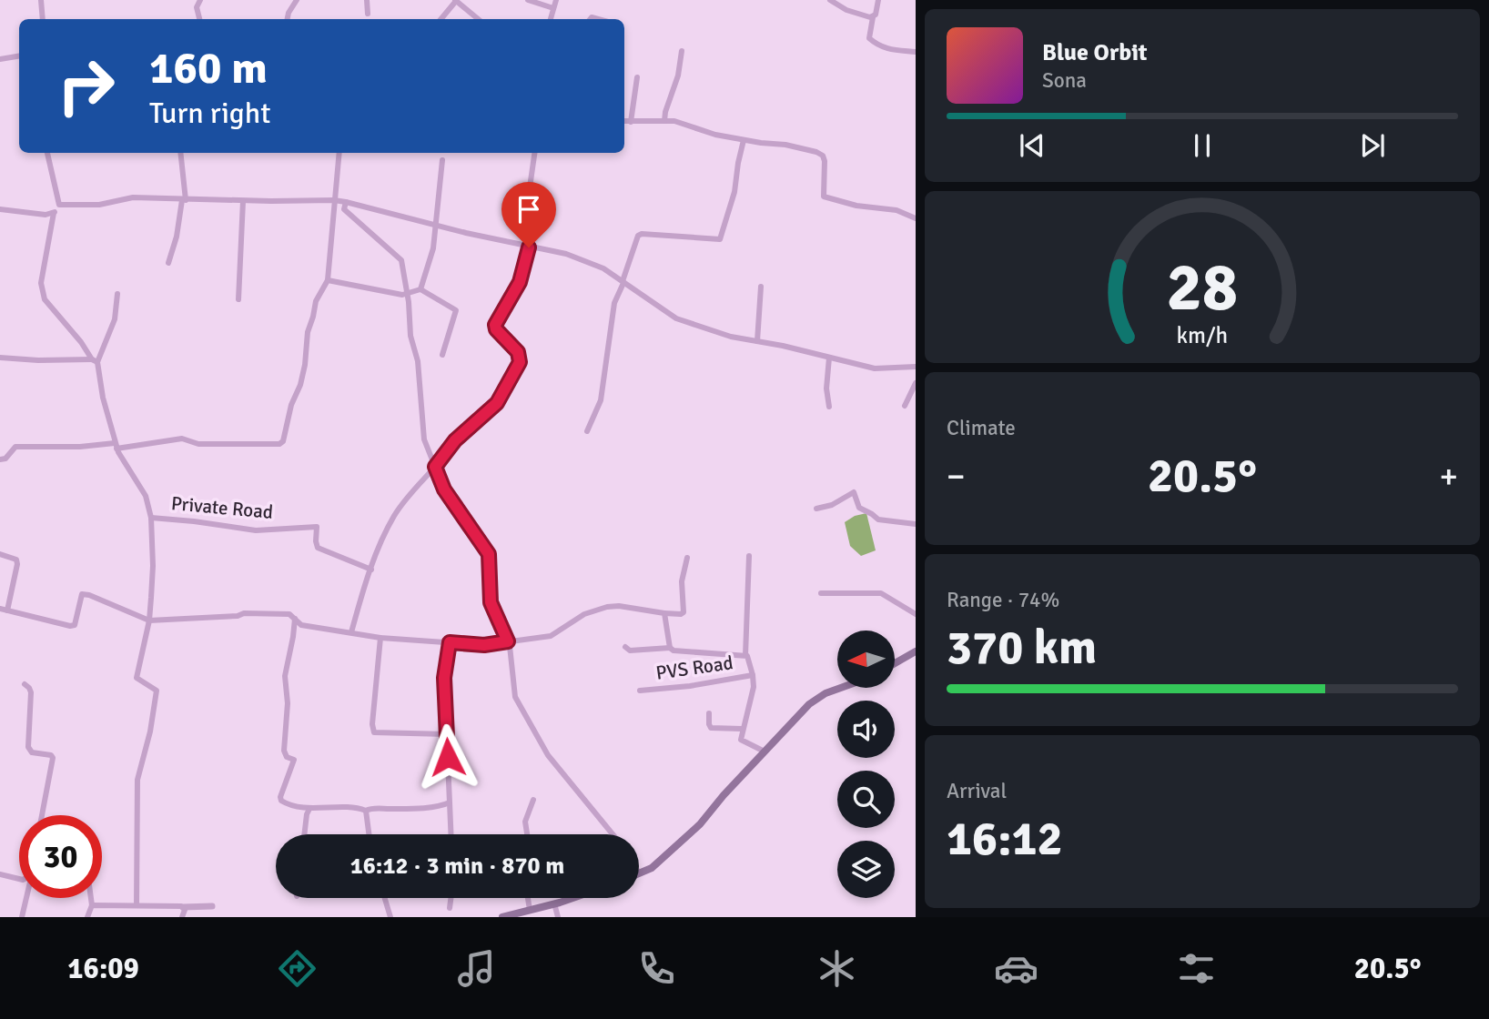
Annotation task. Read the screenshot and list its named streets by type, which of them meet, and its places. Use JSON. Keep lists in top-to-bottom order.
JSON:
{
  "streets": {
    "street": ["Private Road", "PVS Road"]
  },
  "north": "left",
  "page": {
    "turn": ["160 m", "Turn right"],
    "song": ["Blue Orbit", "Sona"],
    "tile": [
      "Climate",
      ["Range · 74%", "370 km"],
      ["Arrival", "16:12"]
    ],
    "heat": ["−", "20.5°", "+"],
    "limit": "30",
    "trip": "16:12 · 3 min · 870 m",
    "tabs": ["16:09", "20.5°"],
    "gauge": ["28", "km/h"]
  }
}
